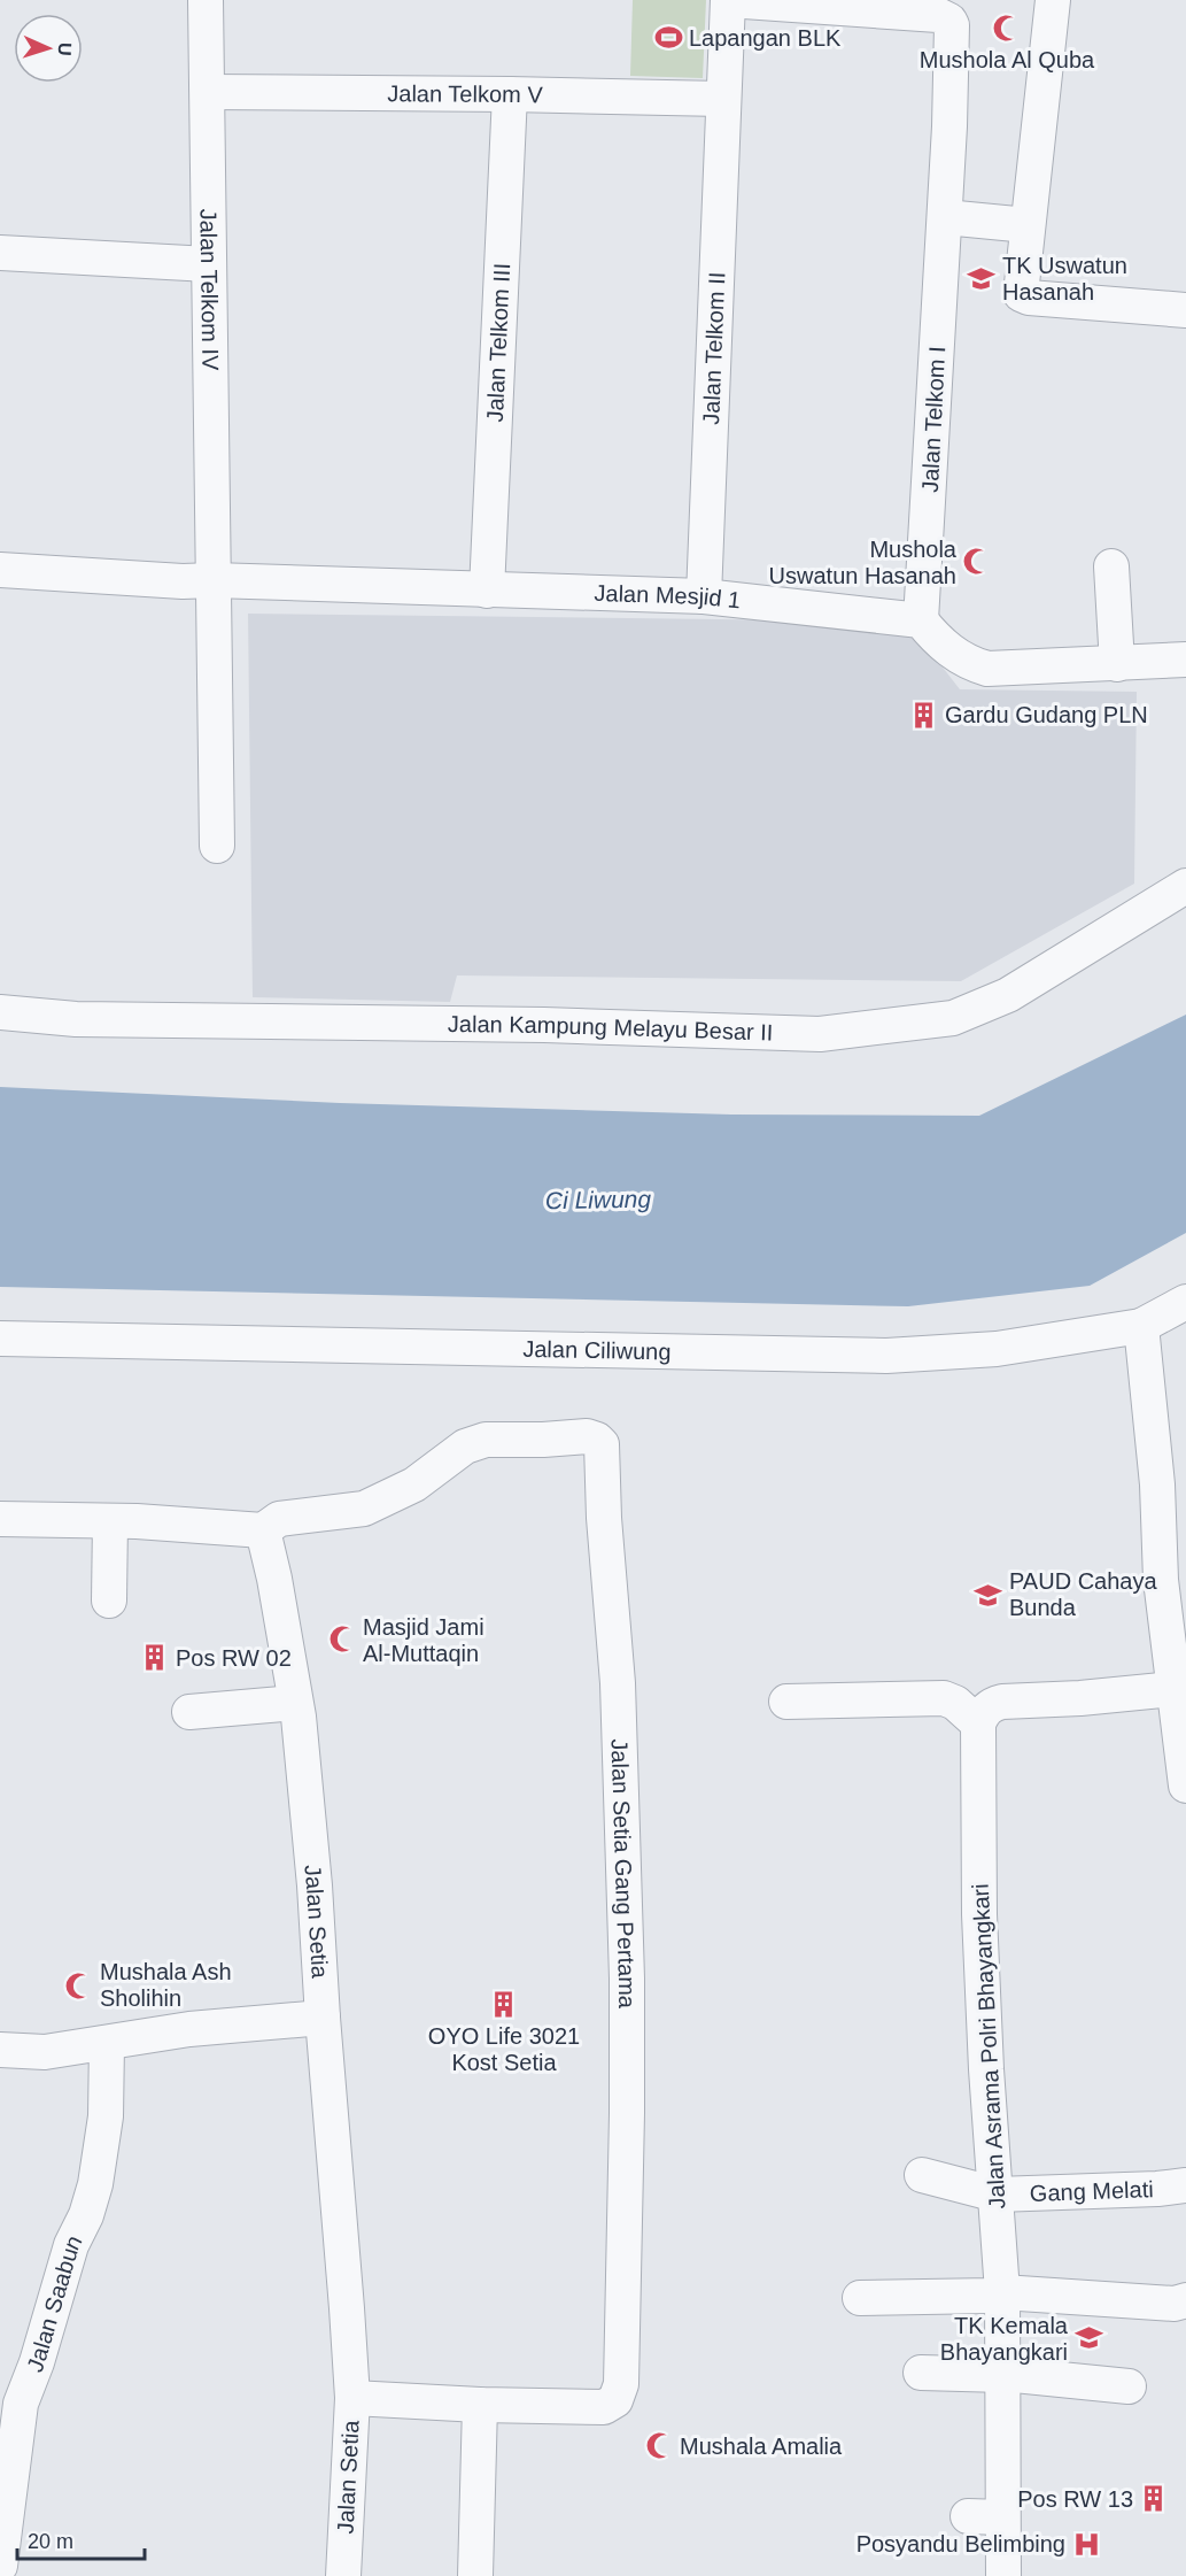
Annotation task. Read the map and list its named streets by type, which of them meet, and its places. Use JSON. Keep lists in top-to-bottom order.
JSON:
{
  "streets": {
    "street": [
      "Jalan Telkom V",
      "Jalan Telkom IV",
      "Jalan Telkom III",
      "Jalan Telkom II",
      "Jalan Telkom I",
      "Jalan Mesjid 1",
      "Jalan Kampung Melayu Besar II",
      "Jalan Ciliwung",
      "Jalan Setia Gang Pertama",
      "Jalan Setia",
      "Jalan Asrama Polri Bhayangkari",
      "Gang Melati",
      "Jalan Saabun"
    ]
  },
  "crossings": [
    ["Jalan Telkom V", "Jalan Telkom IV"],
    ["Jalan Telkom V", "Jalan Telkom III"],
    ["Jalan Telkom V", "Jalan Telkom II"],
    ["Jalan Telkom IV", "Jalan Mesjid 1"],
    ["Jalan Telkom III", "Jalan Mesjid 1"],
    ["Jalan Telkom II", "Jalan Telkom I"],
    ["Jalan Telkom II", "Jalan Mesjid 1"],
    ["Jalan Telkom I", "Jalan Mesjid 1"],
    ["Jalan Setia Gang Pertama", "Jalan Setia"],
    ["Jalan Asrama Polri Bhayangkari", "Gang Melati"]
  ],
  "water": ["Ci Liwung"],
  "places": {
    "mosque": [
      "Mushola Al Quba",
      "Mushola Uswatun Hasanah",
      "Masjid Jami Al-Muttaqin",
      "Mushala Ash Sholihin",
      "Mushala Amalia"
    ],
    "sports": ["Lapangan BLK"],
    "school or university": ["TK Uswatun Hasanah", "PAUD Cahaya Bunda", "TK Kemala Bhayangkari"],
    "building": [
      "Gardu Gudang PLN",
      "Pos RW 02",
      "OYO Life 3021 Kost Setia",
      "Pos RW 13"
    ],
    "hospital": ["Posyandu Belimbing"]
  },
  "scale_bar": "20 m",
  "north": "right"
}
